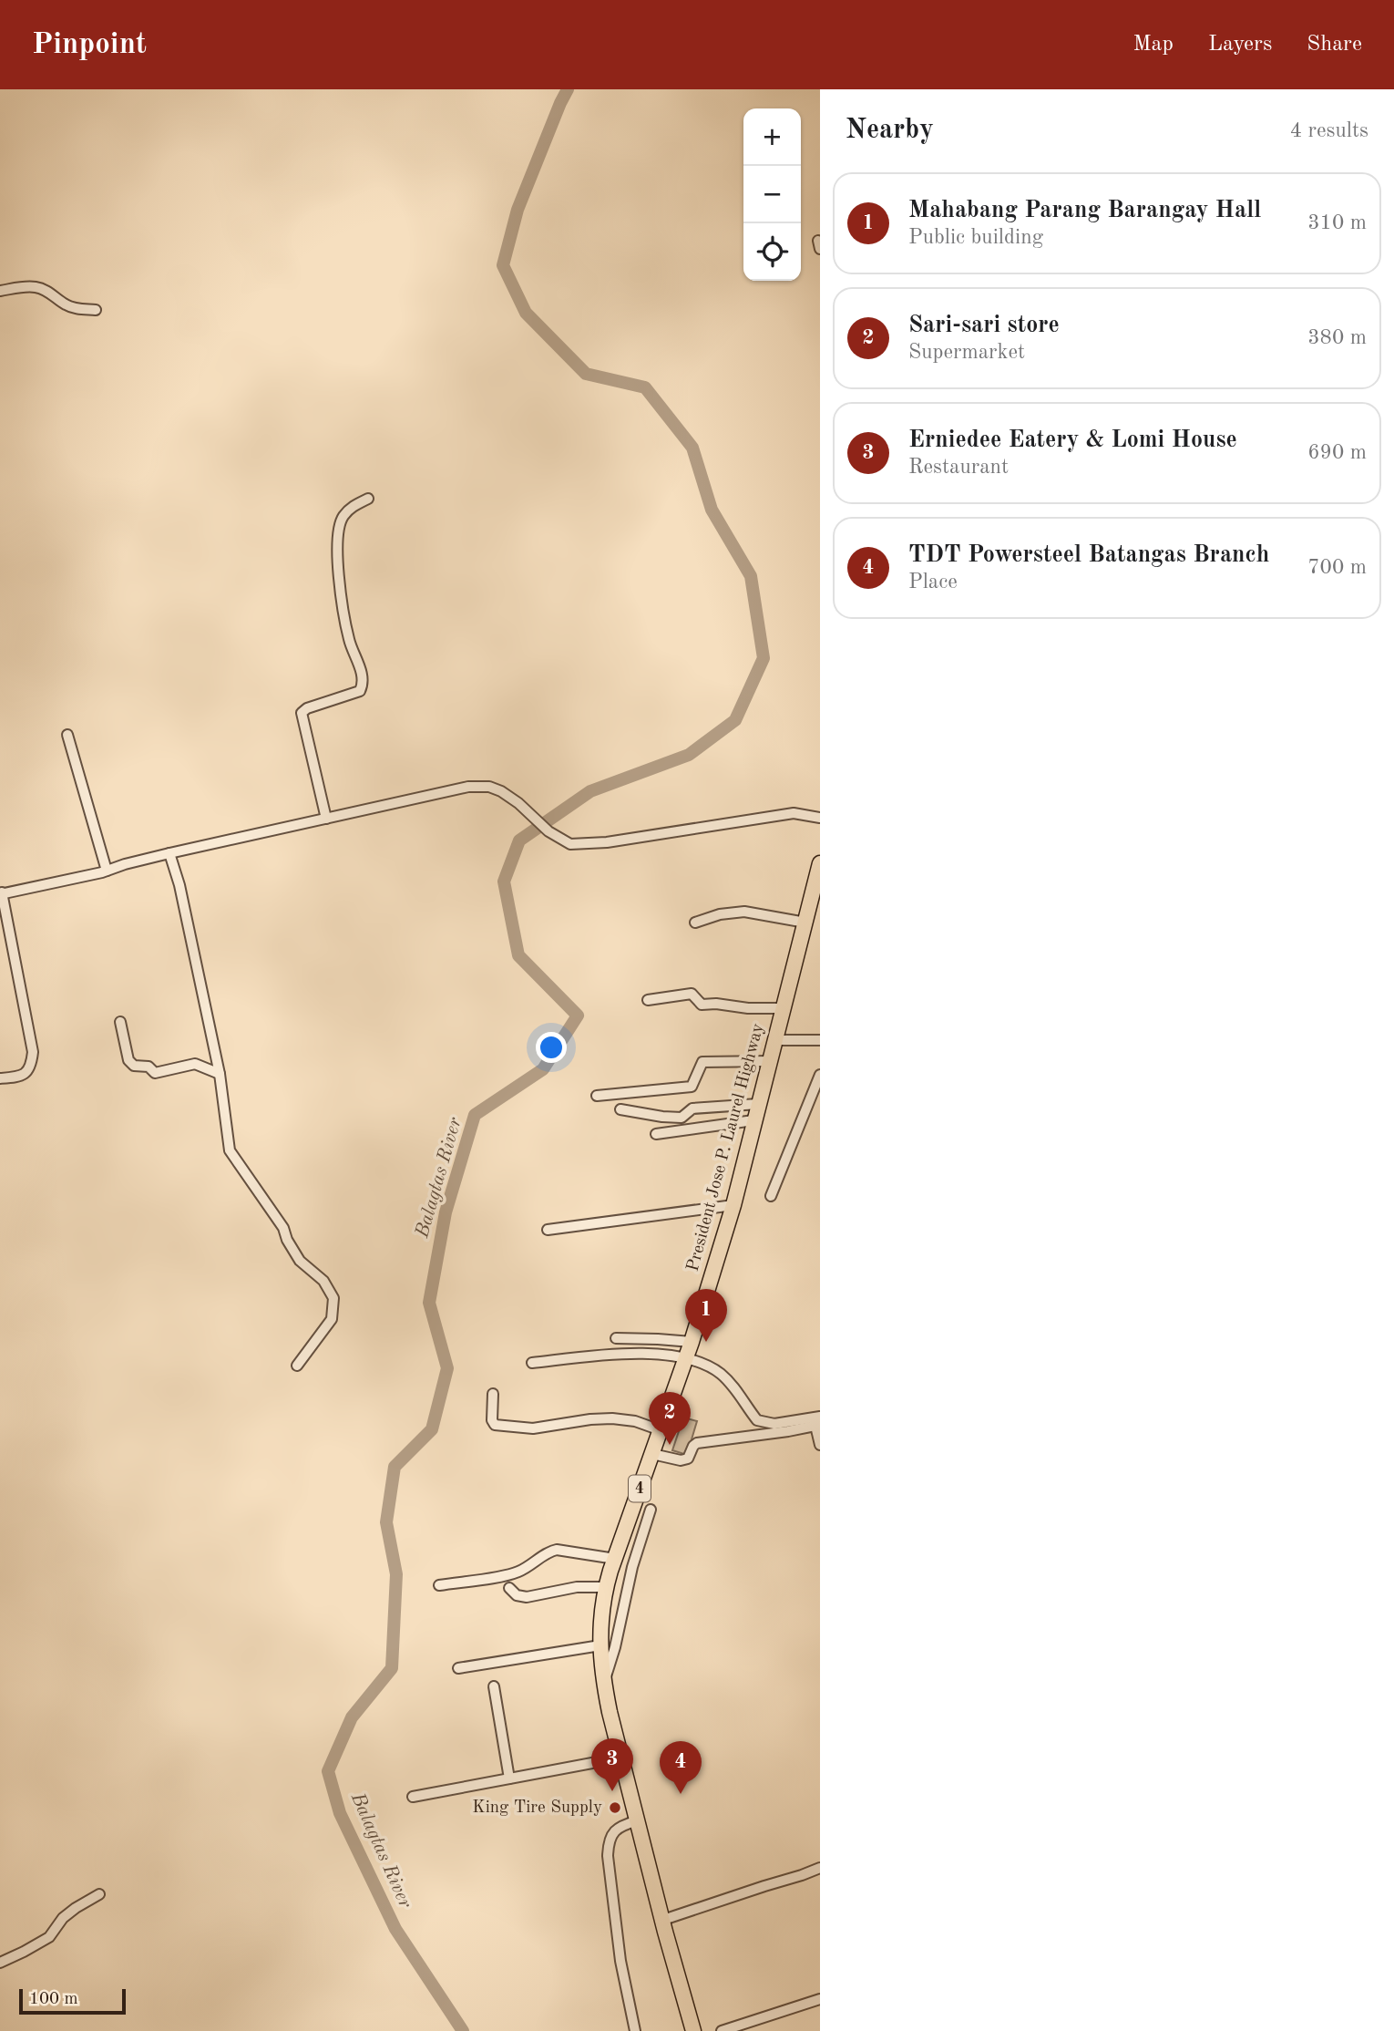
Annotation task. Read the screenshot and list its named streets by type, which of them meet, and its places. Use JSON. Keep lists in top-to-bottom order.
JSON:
{
  "streets": {
    "highway": ["President Jose P. Laurel Highway", "4"]
  },
  "water": ["Balagtas River"],
  "places": ["King Tire Supply"],
  "scale_bar": "100 m",
  "page": {
    "header": "Pinpoint",
    "nav": ["Map", "Layers", "Share"],
    "heading": ["Nearby", "4 results"],
    "map_buttons": ["+", "−"],
    "list": [
      {
        "mark": "1",
        "name": "Mahabang Parang Barangay Hall",
        "note": "Public building",
        "value": "310 m"
      },
      {
        "mark": "2",
        "name": "Sari-sari store",
        "note": "Supermarket",
        "value": "380 m"
      },
      {
        "mark": "3",
        "name": "Erniedee Eatery & Lomi House",
        "note": "Restaurant",
        "value": "690 m"
      },
      {
        "mark": "4",
        "name": "TDT Powersteel Batangas Branch",
        "note": "Place",
        "value": "700 m"
      }
    ],
    "pins": [
      "1",
      "2",
      "3",
      "4"
    ],
    "scale": "100 m"
  }
}
